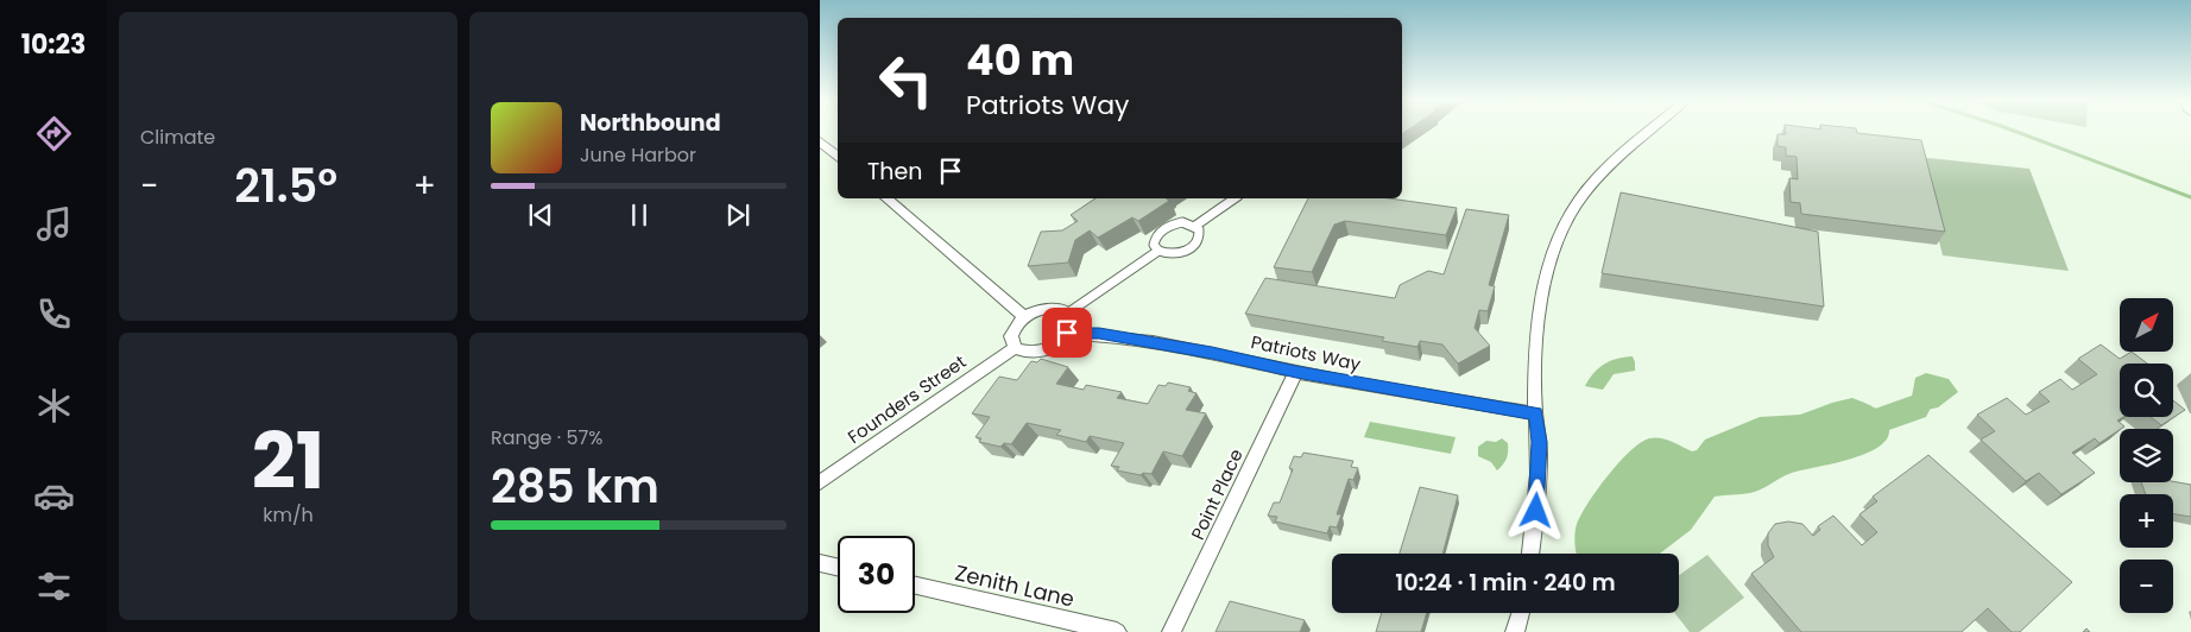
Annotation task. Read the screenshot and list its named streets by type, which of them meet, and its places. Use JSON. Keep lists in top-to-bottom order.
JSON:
{
  "streets": {
    "street": [
      "Patriots Way",
      "Founders Street",
      "Point Place",
      "Zenith Lane"
    ]
  },
  "crossings": [
    ["Patriots Way", "Founders Street"],
    ["Patriots Way", "Point Place"]
  ],
  "north": "top right",
  "page": {
    "tabs": "10:23",
    "tile": [
      "Climate",
      ["21", "km/h"],
      ["Range · 57%", "285 km"]
    ],
    "turn": ["40 m", "Patriots Way"],
    "song": ["Northbound", "June Harbor"],
    "then": "Then",
    "heat": ["−", "21.5°", "+"],
    "map_buttons": ["+", "−"],
    "limit": "30",
    "trip": "10:24 · 1 min · 240 m"
  }
}
